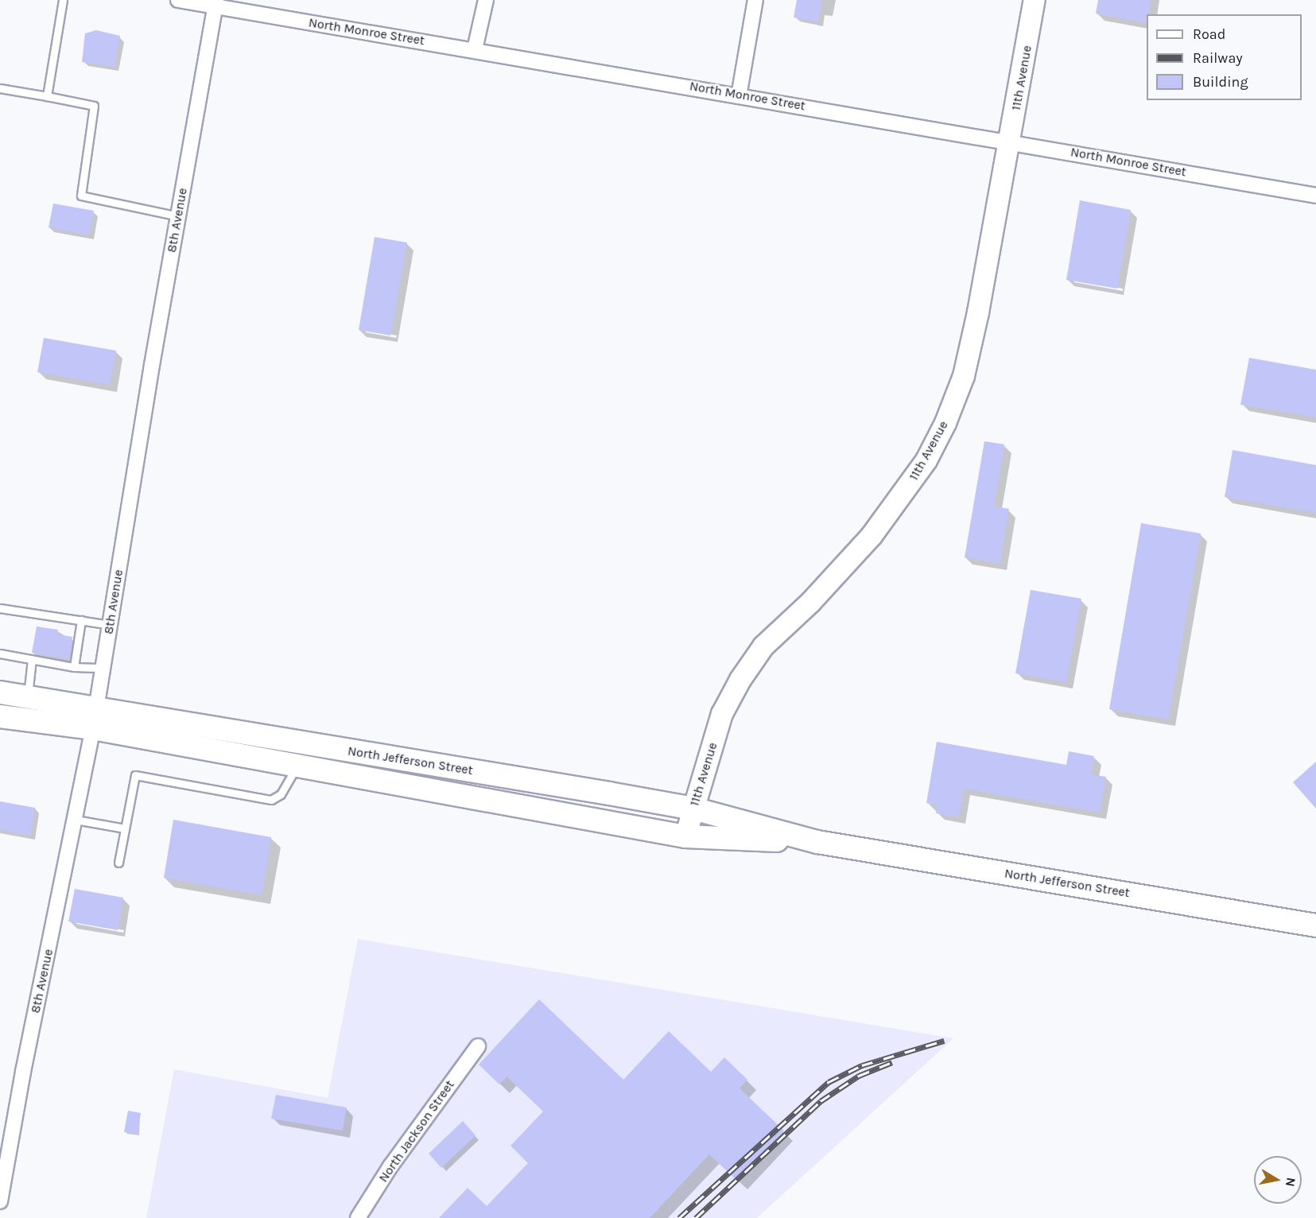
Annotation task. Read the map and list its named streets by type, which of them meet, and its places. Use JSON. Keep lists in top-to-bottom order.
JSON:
{
  "streets": {
    "main road": ["North Jefferson Street"],
    "street": [
      "North Monroe Street",
      "11th Avenue",
      "8th Avenue",
      "North Jackson Street"
    ]
  },
  "crossings": [
    ["North Monroe Street", "11th Avenue"],
    ["North Monroe Street", "8th Avenue"],
    ["11th Avenue", "North Jefferson Street"],
    ["8th Avenue", "North Jefferson Street"]
  ],
  "legend": ["Road", "Railway", "Building"],
  "north": "right"
}
